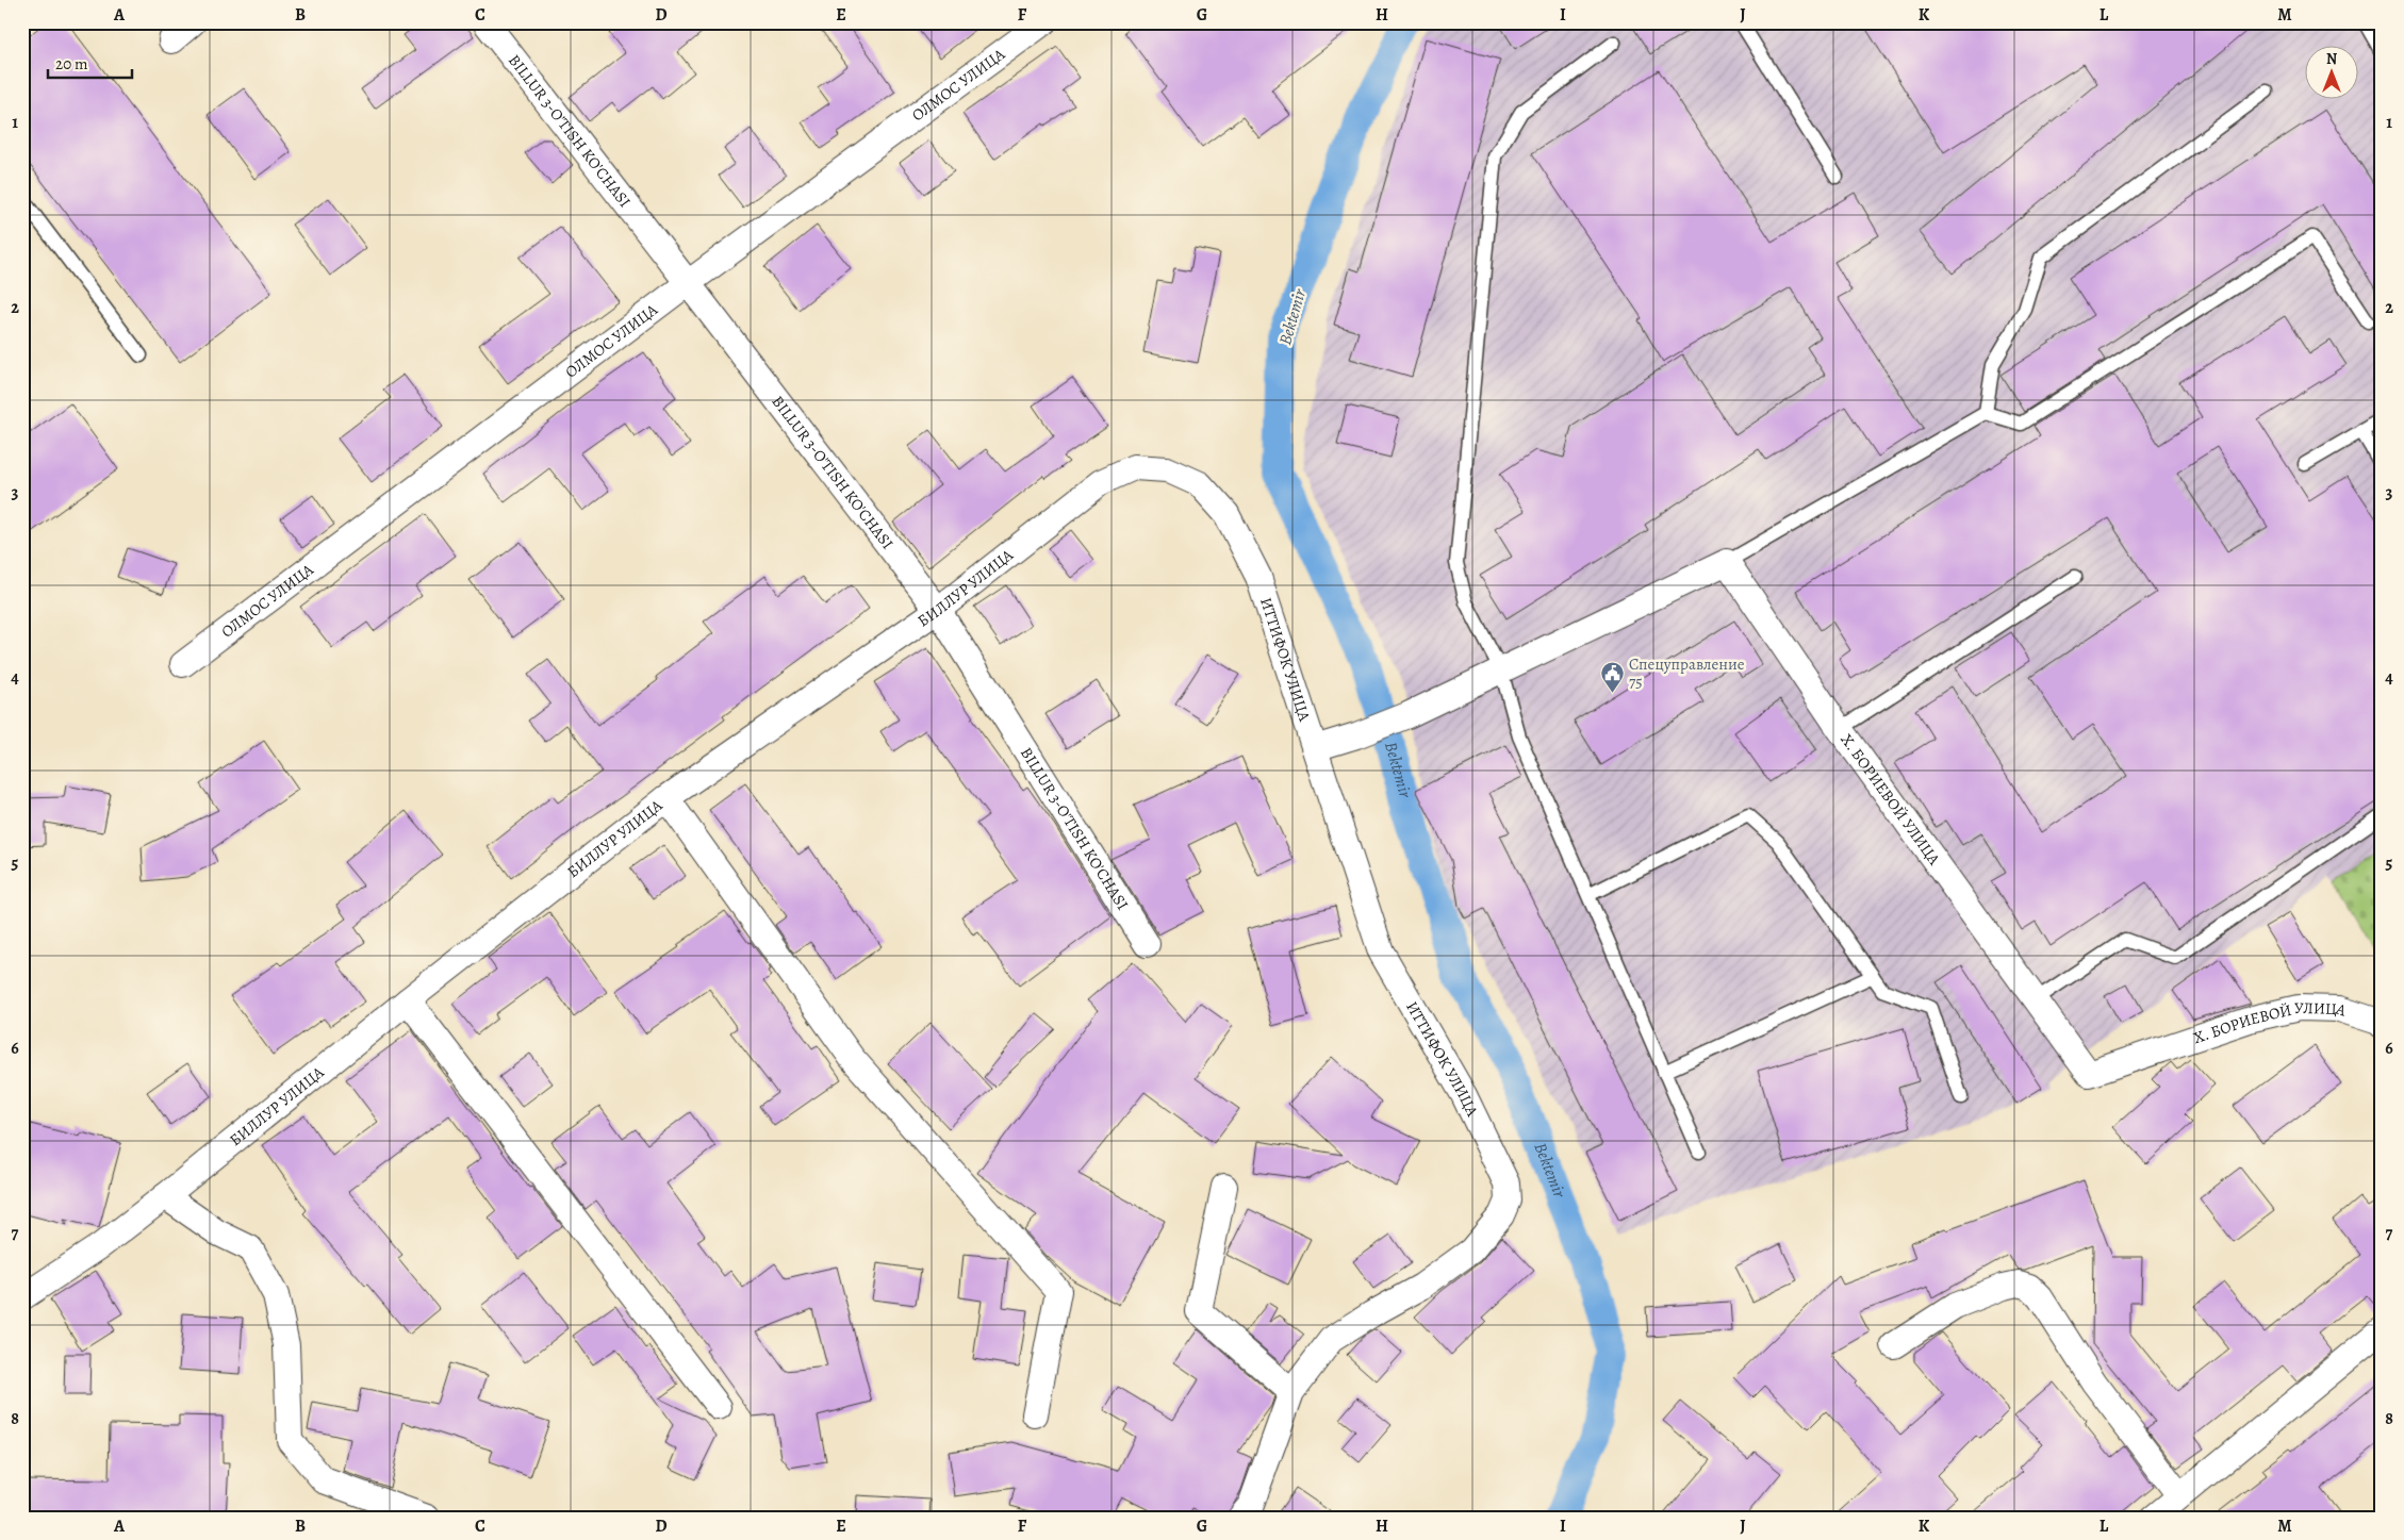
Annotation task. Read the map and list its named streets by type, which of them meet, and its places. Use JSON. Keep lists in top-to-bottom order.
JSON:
{
  "streets": {
    "street": [
      "ОЛМОС УЛИЦА",
      "BILLUR 3-O'TISH KO'CHASI",
      "БИЛЛУР УЛИЦА",
      "ИТТИФОК УЛИЦА",
      "Х. БОРИЕВОЙ УЛИЦА"
    ]
  },
  "crossings": [
    ["ОЛМОС УЛИЦА", "BILLUR 3-O'TISH KO'CHASI"],
    ["BILLUR 3-O'TISH KO'CHASI", "БИЛЛУР УЛИЦА"],
    ["БИЛЛУР УЛИЦА", "ИТТИФОК УЛИЦА"]
  ],
  "water": ["Bektemir"],
  "places": {
    "public building": ["Спецуправление 75"]
  },
  "scale_bar": "20 m",
  "north": "top",
  "grid": {
    "columns": [
      "A",
      "B",
      "C",
      "D",
      "E",
      "F",
      "G",
      "H",
      "I",
      "J",
      "K",
      "L",
      "M"
    ],
    "rows": [
      "1",
      "2",
      "3",
      "4",
      "5",
      "6",
      "7",
      "8"
    ]
  }
}
